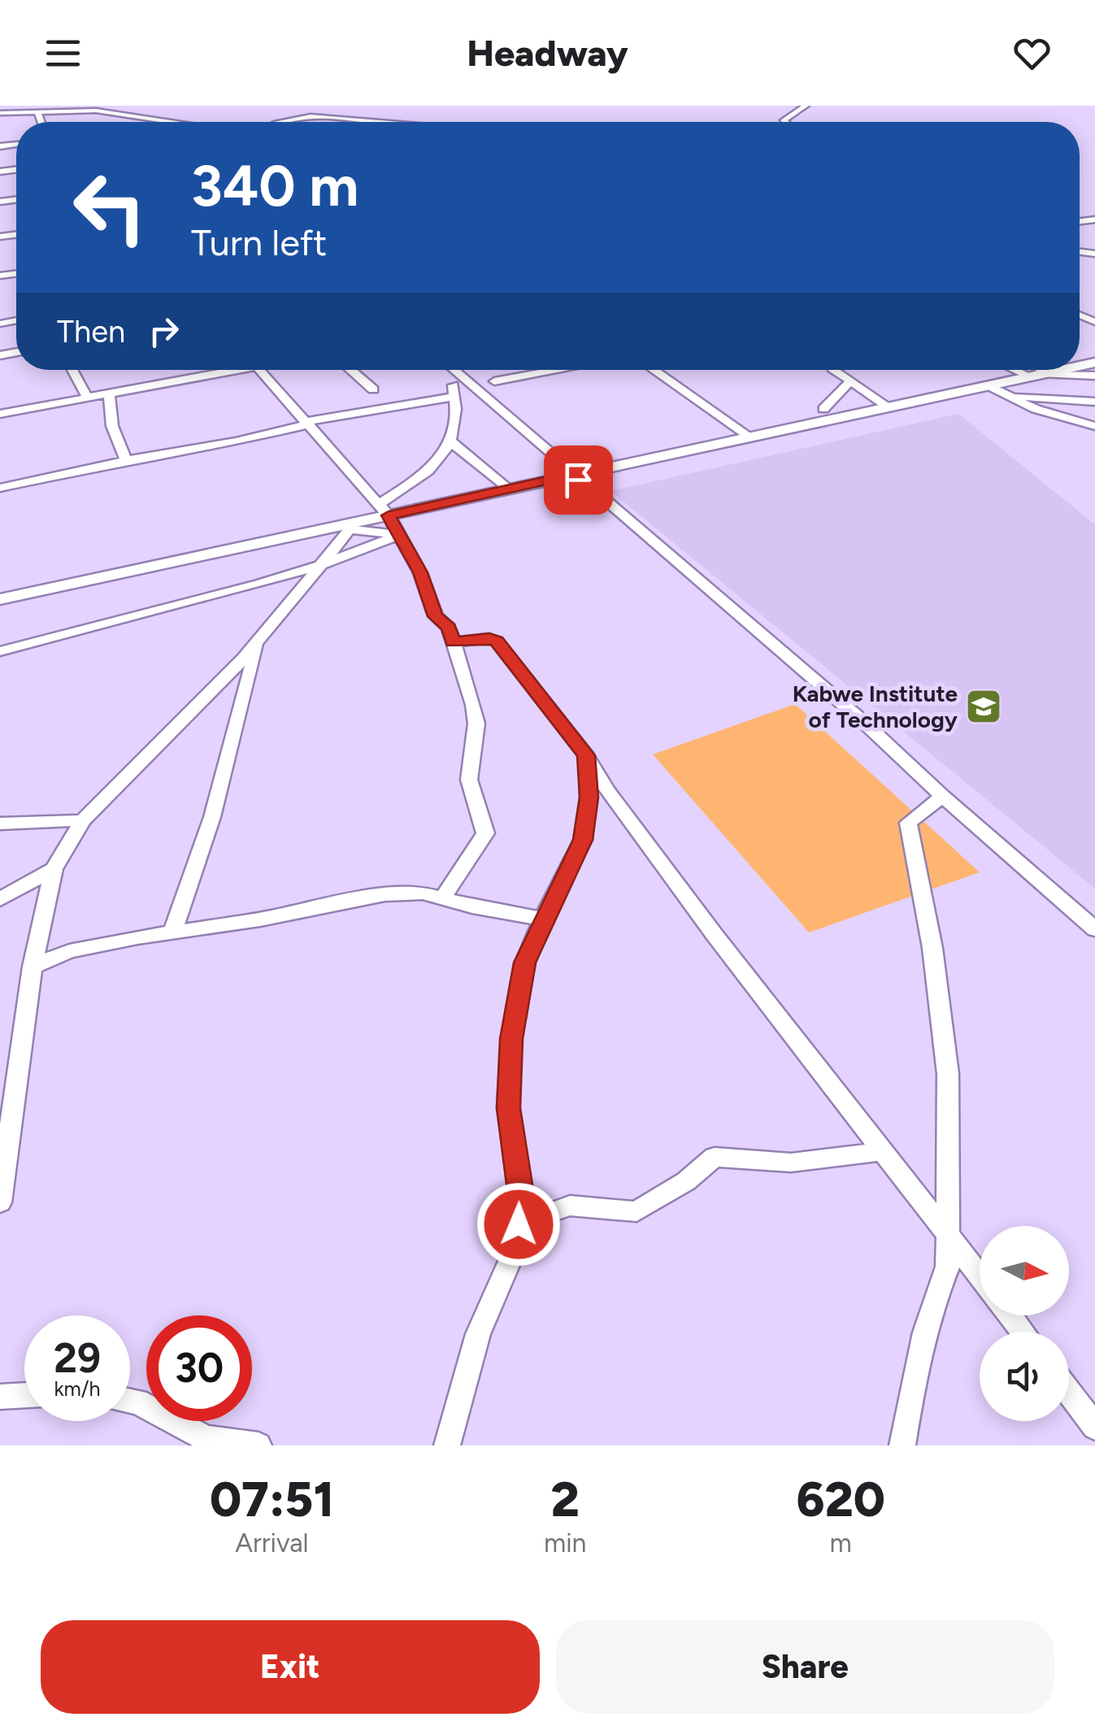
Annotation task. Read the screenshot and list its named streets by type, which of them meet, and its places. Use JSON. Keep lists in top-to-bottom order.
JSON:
{
  "places": {
    "school or university": ["Kabwe Institute of Technology"]
  },
  "north": "right",
  "page": {
    "header": "Headway",
    "turn": ["340 m", "Turn left"],
    "then": "Then",
    "speed": "29 km/h",
    "limit": "30",
    "eta": [
      "07:51",
      "Arrival",
      "2",
      "min",
      "620",
      "m"
    ],
    "buttons": ["Exit", "Share"]
  }
}
